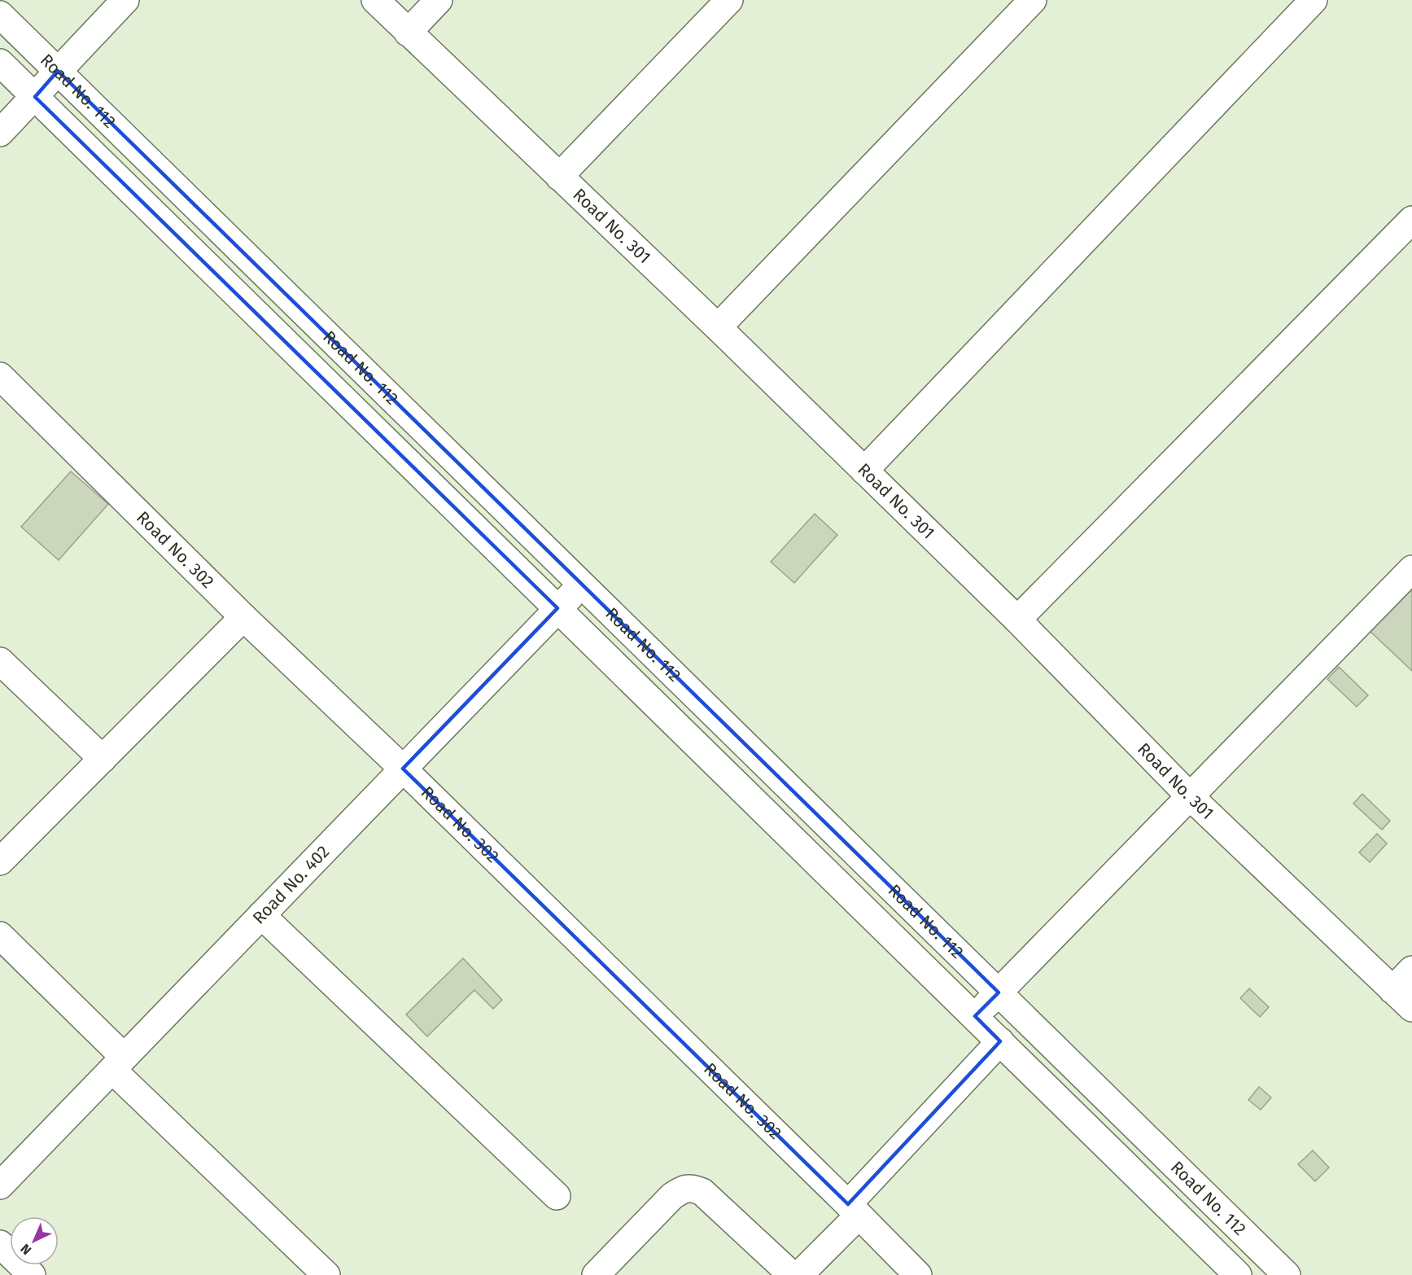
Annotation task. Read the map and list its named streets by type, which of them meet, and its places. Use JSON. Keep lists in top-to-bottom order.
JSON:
{
  "streets": {
    "street": [
      "Road No. 112",
      "Road No. 301",
      "Road No. 302",
      "Road No. 402"
    ]
  },
  "crossings": [
    ["Road No. 112", "Road No. 402"],
    ["Road No. 302", "Road No. 402"]
  ],
  "north": "bottom left"
}
